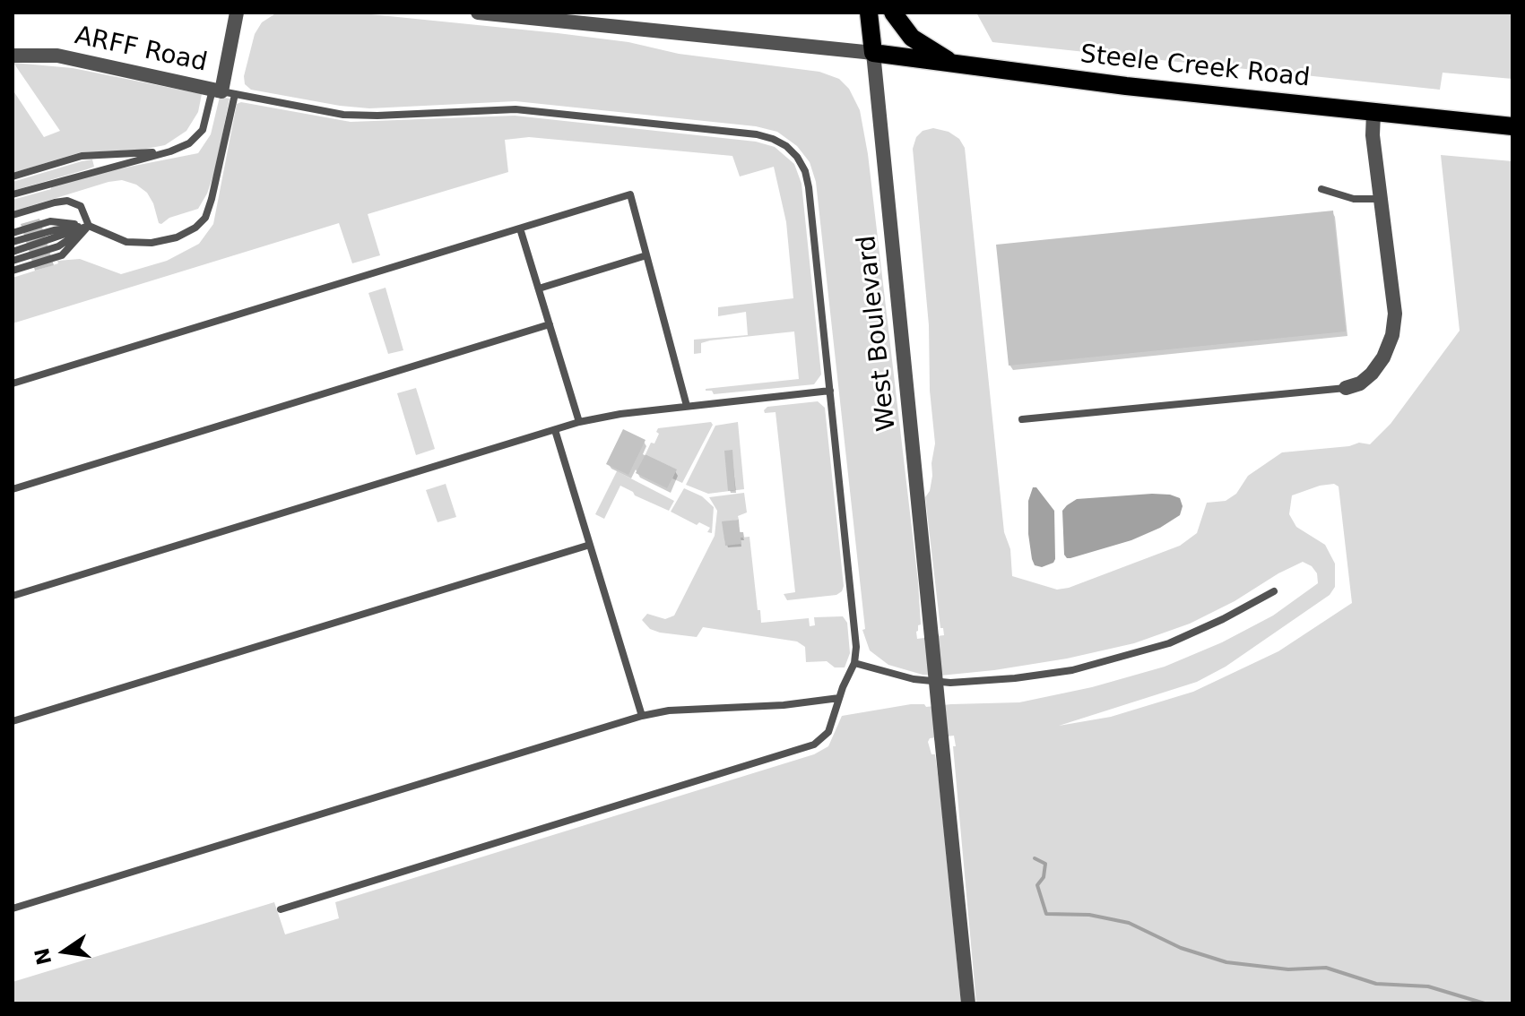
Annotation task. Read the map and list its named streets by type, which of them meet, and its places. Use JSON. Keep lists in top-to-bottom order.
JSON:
{
  "streets": {
    "main road": ["Steele Creek Road"],
    "street": ["ARFF Road", "West Boulevard"]
  },
  "crossings": [
    ["Steele Creek Road", "West Boulevard"]
  ],
  "north": "left"
}
